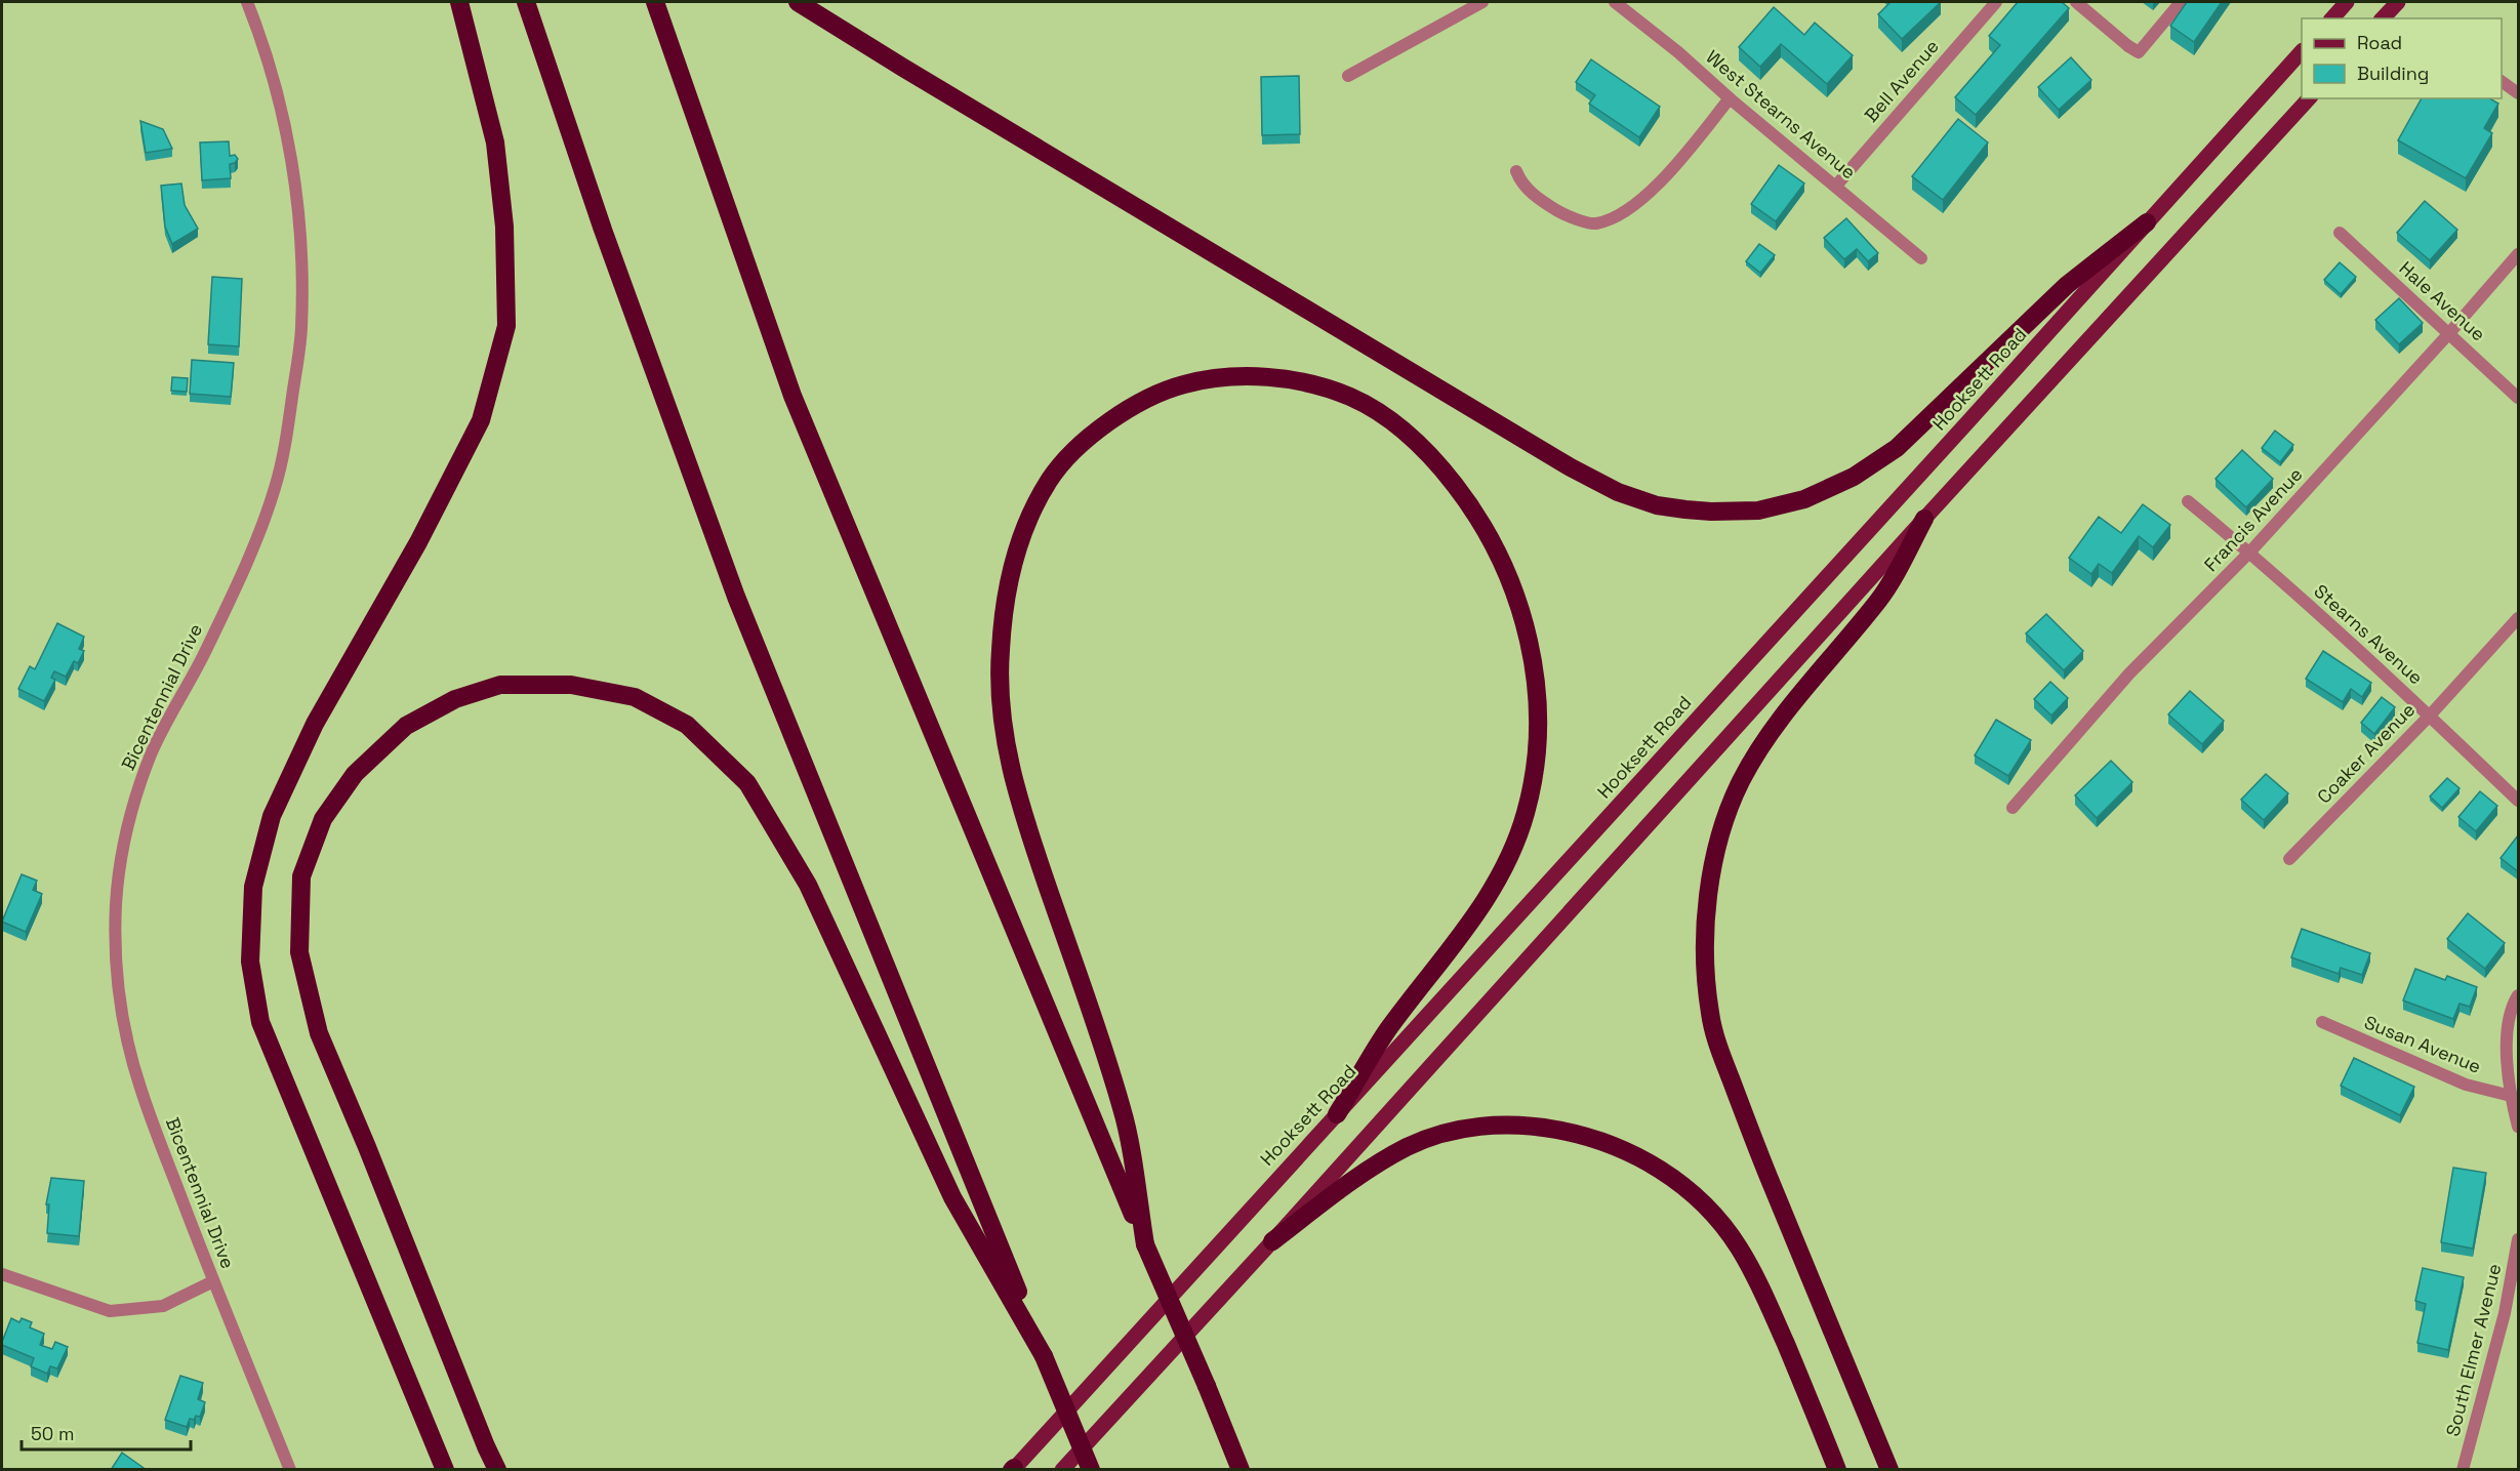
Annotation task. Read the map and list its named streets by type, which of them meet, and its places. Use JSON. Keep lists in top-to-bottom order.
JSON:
{
  "streets": {
    "main road": ["Hooksett Road"],
    "street": [
      "Bell Avenue",
      "West Stearns Avenue",
      "Hale Avenue",
      "Francis Avenue",
      "Stearns Avenue",
      "Bicentennial Drive",
      "Coaker Avenue",
      "Susan Avenue",
      "South Elmer Avenue"
    ]
  },
  "crossings": [
    ["Bell Avenue", "West Stearns Avenue"],
    ["Hale Avenue", "Francis Avenue"],
    ["Francis Avenue", "Stearns Avenue"],
    ["Stearns Avenue", "Coaker Avenue"]
  ],
  "legend": ["Road", "Building"],
  "scale_bar": "50 m"
}
